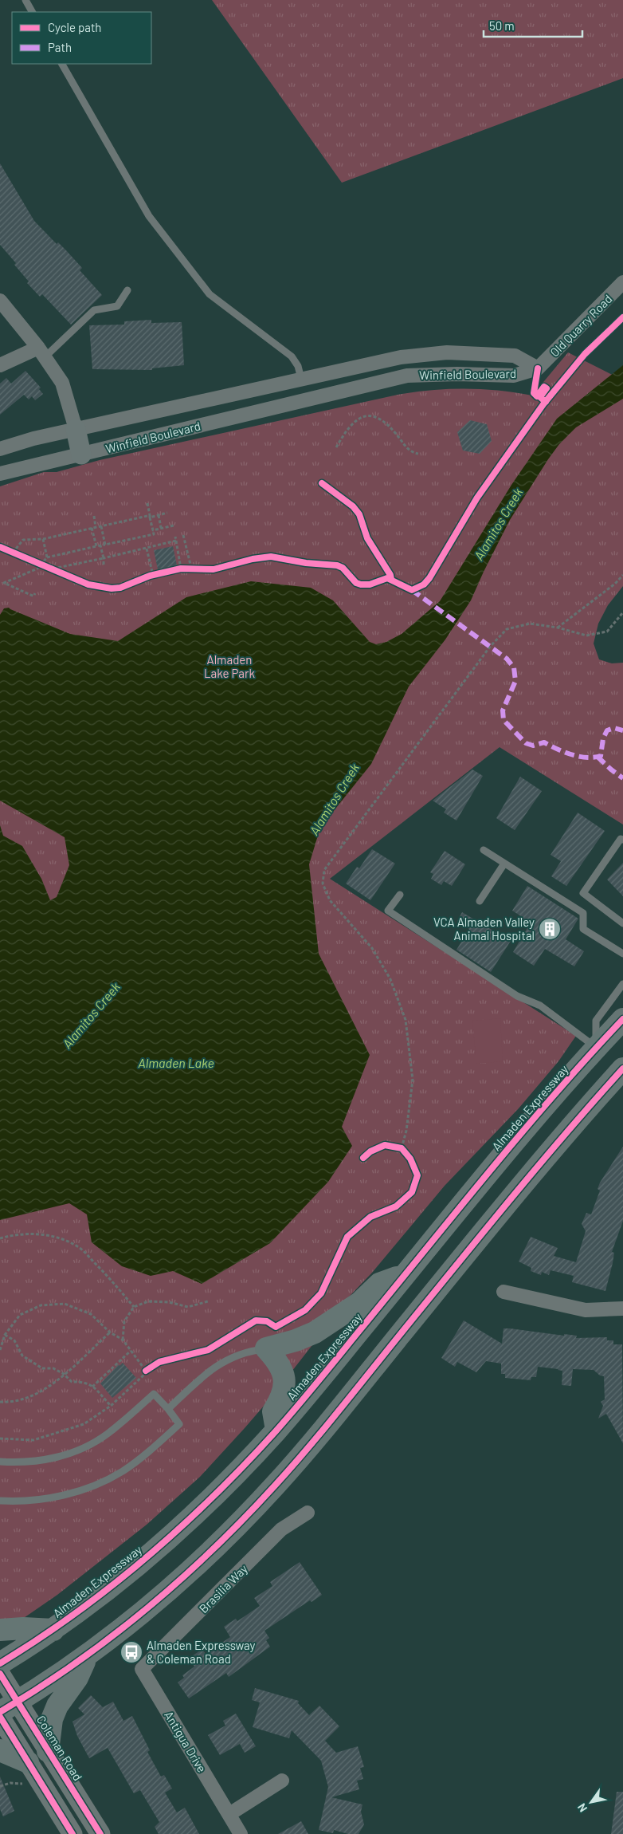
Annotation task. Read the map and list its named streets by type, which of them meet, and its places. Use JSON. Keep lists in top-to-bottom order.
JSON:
{
  "streets": {
    "main road": ["Almaden Expressway"],
    "street": [
      "Old Quarry Road",
      "Winfield Boulevard",
      "Brasilia Way",
      "Antigua Drive",
      "Coleman Road"
    ]
  },
  "crossings": [
    ["Old Quarry Road", "Winfield Boulevard"],
    ["Brasilia Way", "Antigua Drive"]
  ],
  "water": ["Alamitos Creek", "Almaden Lake"],
  "parks": ["Almaden Lake Park"],
  "places": {
    "building": ["VCA Almaden Valley Animal Hospital"],
    "bus stop": ["Almaden Expressway & Coleman Road"]
  },
  "legend": ["Cycle path", "Path"],
  "scale_bar": "50 m",
  "north": "bottom left"
}
